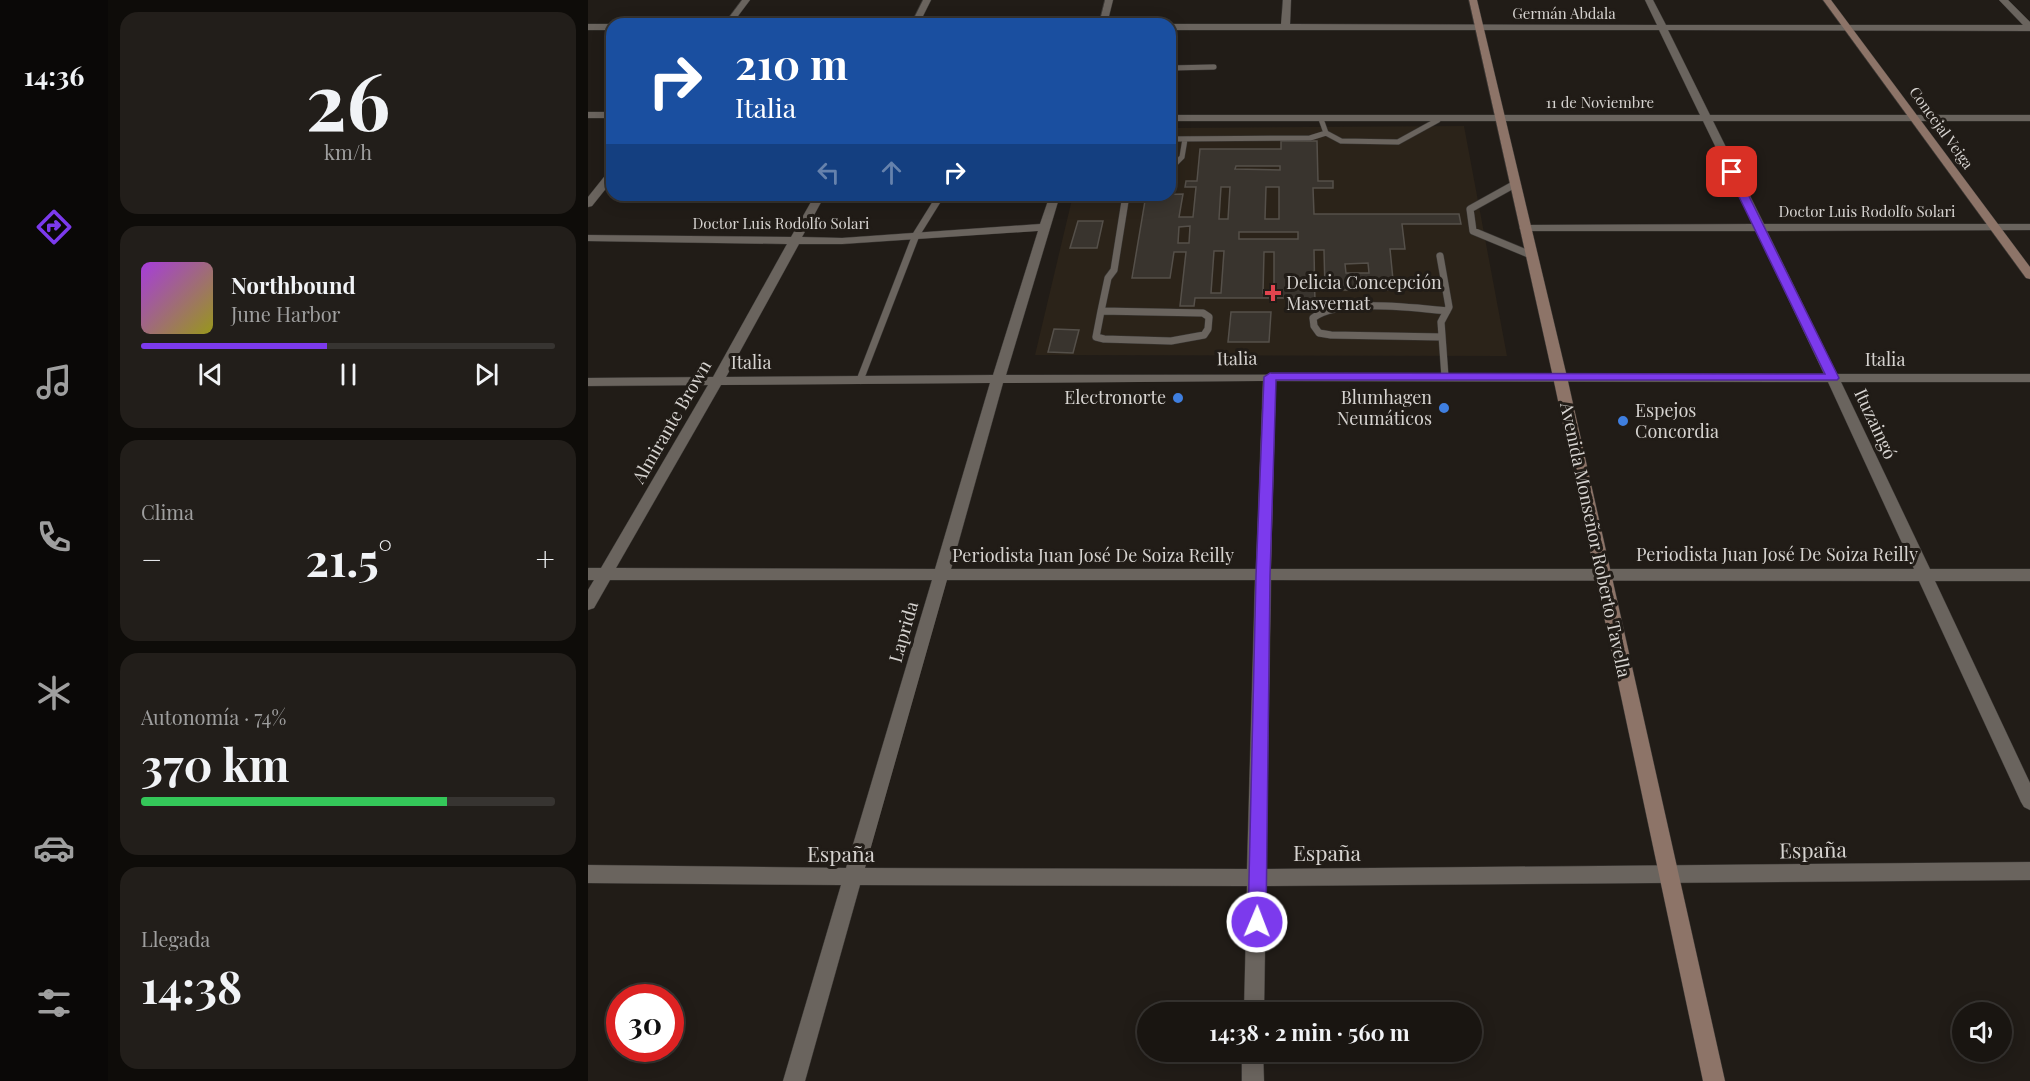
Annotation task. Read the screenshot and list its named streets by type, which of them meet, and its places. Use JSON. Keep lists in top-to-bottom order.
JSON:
{
  "streets": {
    "main road": ["Concejal Veiga", "Avenida Monseñor Roberto Tavella"],
    "street": [
      "Germán Abdala",
      "11 de Noviembre",
      "Doctor Luis Rodolfo Solari",
      "Italia",
      "Almirante Brown",
      "Ituzaingó",
      "Periodista Juan José De Soiza Reilly",
      "Laprida",
      "España"
    ]
  },
  "crossings": [
    ["Germán Abdala", "Concejal Veiga"],
    ["Germán Abdala", "Ituzaingó"],
    ["Germán Abdala", "Avenida Monseñor Roberto Tavella"],
    ["11 de Noviembre", "Concejal Veiga"],
    ["11 de Noviembre", "Ituzaingó"],
    ["11 de Noviembre", "Avenida Monseñor Roberto Tavella"],
    ["Concejal Veiga", "Doctor Luis Rodolfo Solari"],
    ["Doctor Luis Rodolfo Solari", "Almirante Brown"],
    ["Doctor Luis Rodolfo Solari", "Ituzaingó"],
    ["Doctor Luis Rodolfo Solari", "Avenida Monseñor Roberto Tavella"],
    ["Doctor Luis Rodolfo Solari", "Laprida"],
    ["Italia", "Almirante Brown"],
    ["Italia", "Ituzaingó"],
    ["Italia", "Avenida Monseñor Roberto Tavella"],
    ["Italia", "Laprida"],
    ["Almirante Brown", "Periodista Juan José De Soiza Reilly"],
    ["Ituzaingó", "Periodista Juan José De Soiza Reilly"],
    ["Avenida Monseñor Roberto Tavella", "Periodista Juan José De Soiza Reilly"],
    ["Avenida Monseñor Roberto Tavella", "España"],
    ["Periodista Juan José De Soiza Reilly", "Laprida"],
    ["Laprida", "España"]
  ],
  "places": {
    "health": ["Delicia Concepción Masvernat"],
    "other": ["Electronorte", "Blumhagen Neumáticos", "Espejos Concordia"]
  },
  "page": {
    "tabs": "14:36",
    "tile": [
      ["26", "km/h"],
      "Clima",
      ["Autonomía · 74%", "370 km"],
      ["Llegada", "14:38"]
    ],
    "turn": ["210 m", "Italia"],
    "song": ["Northbound", "June Harbor"],
    "heat": ["−", "21.5°", "+"],
    "limit": "30",
    "trip": "14:38 · 2 min · 560 m"
  }
}
